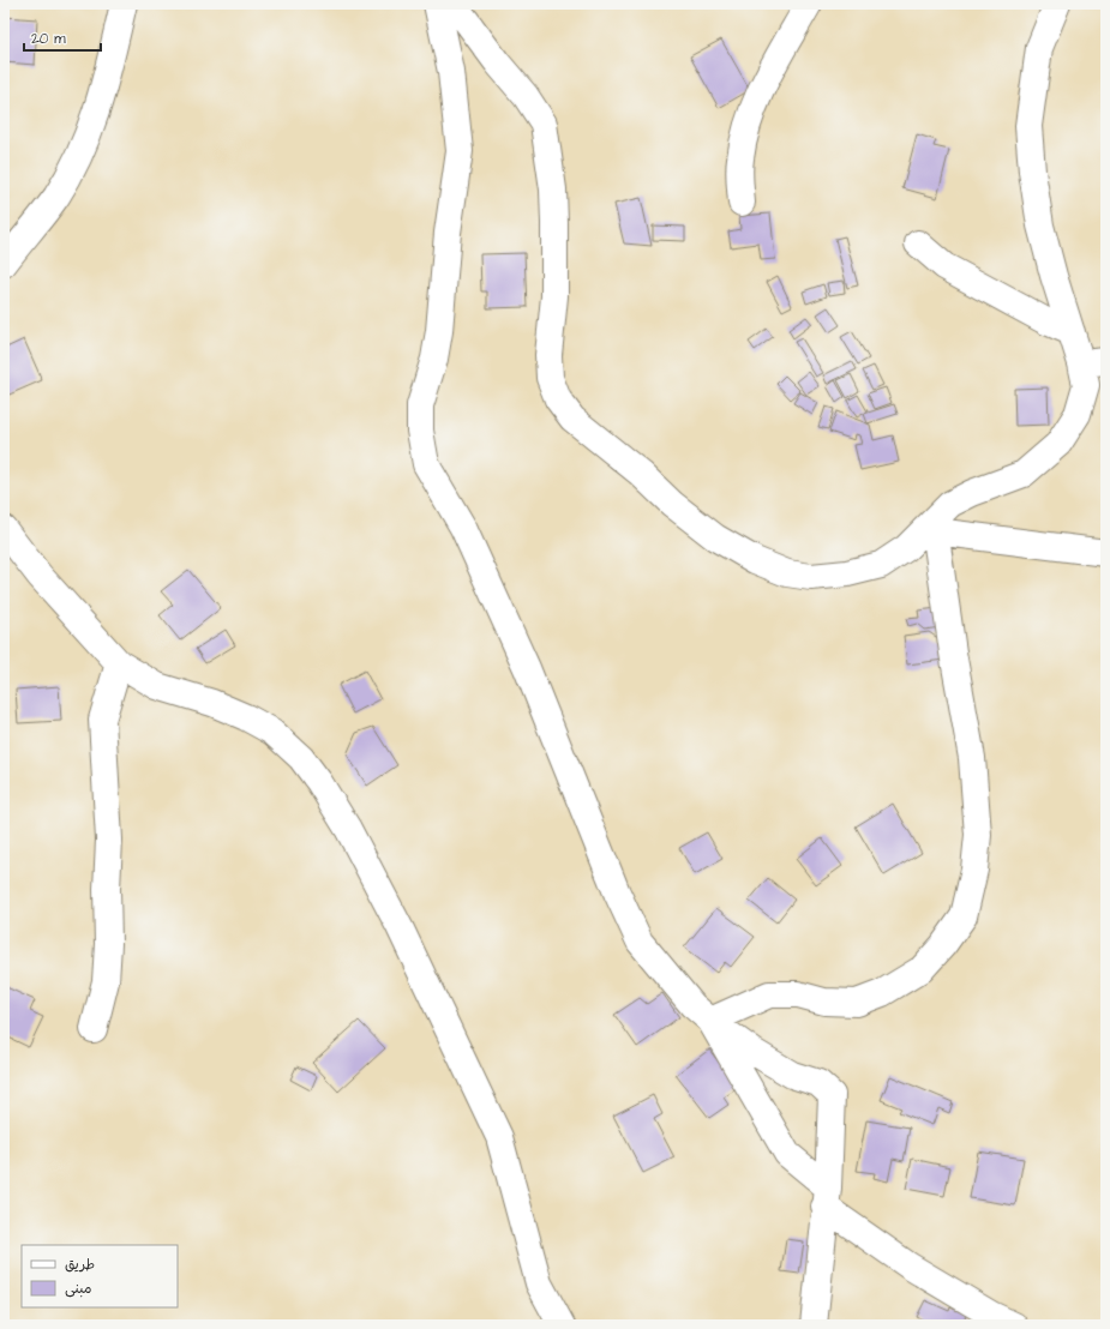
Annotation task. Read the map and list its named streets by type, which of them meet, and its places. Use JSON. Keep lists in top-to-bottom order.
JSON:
{
  "legend": ["طريق", "مبنى"],
  "scale_bar": "20 m"
}
